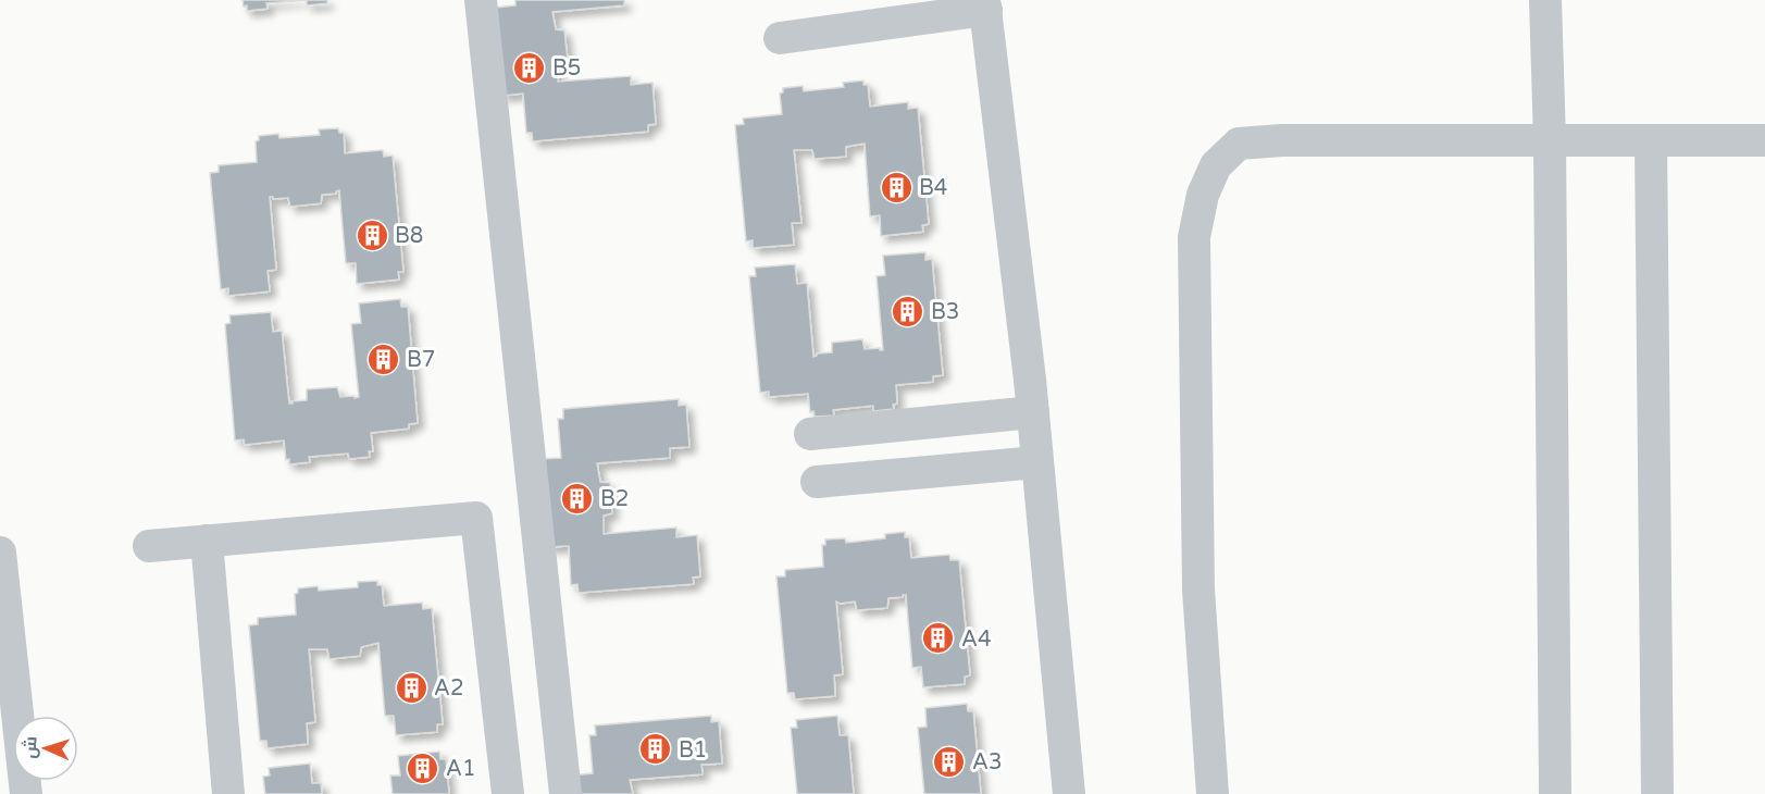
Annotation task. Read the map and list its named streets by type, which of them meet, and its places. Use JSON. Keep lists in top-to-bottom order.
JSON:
{
  "places": {
    "building": [
      "B5",
      "B4",
      "B8",
      "B3",
      "B7",
      "B2",
      "A4",
      "A2",
      "B1",
      "A3",
      "A1"
    ]
  },
  "north": "left"
}
